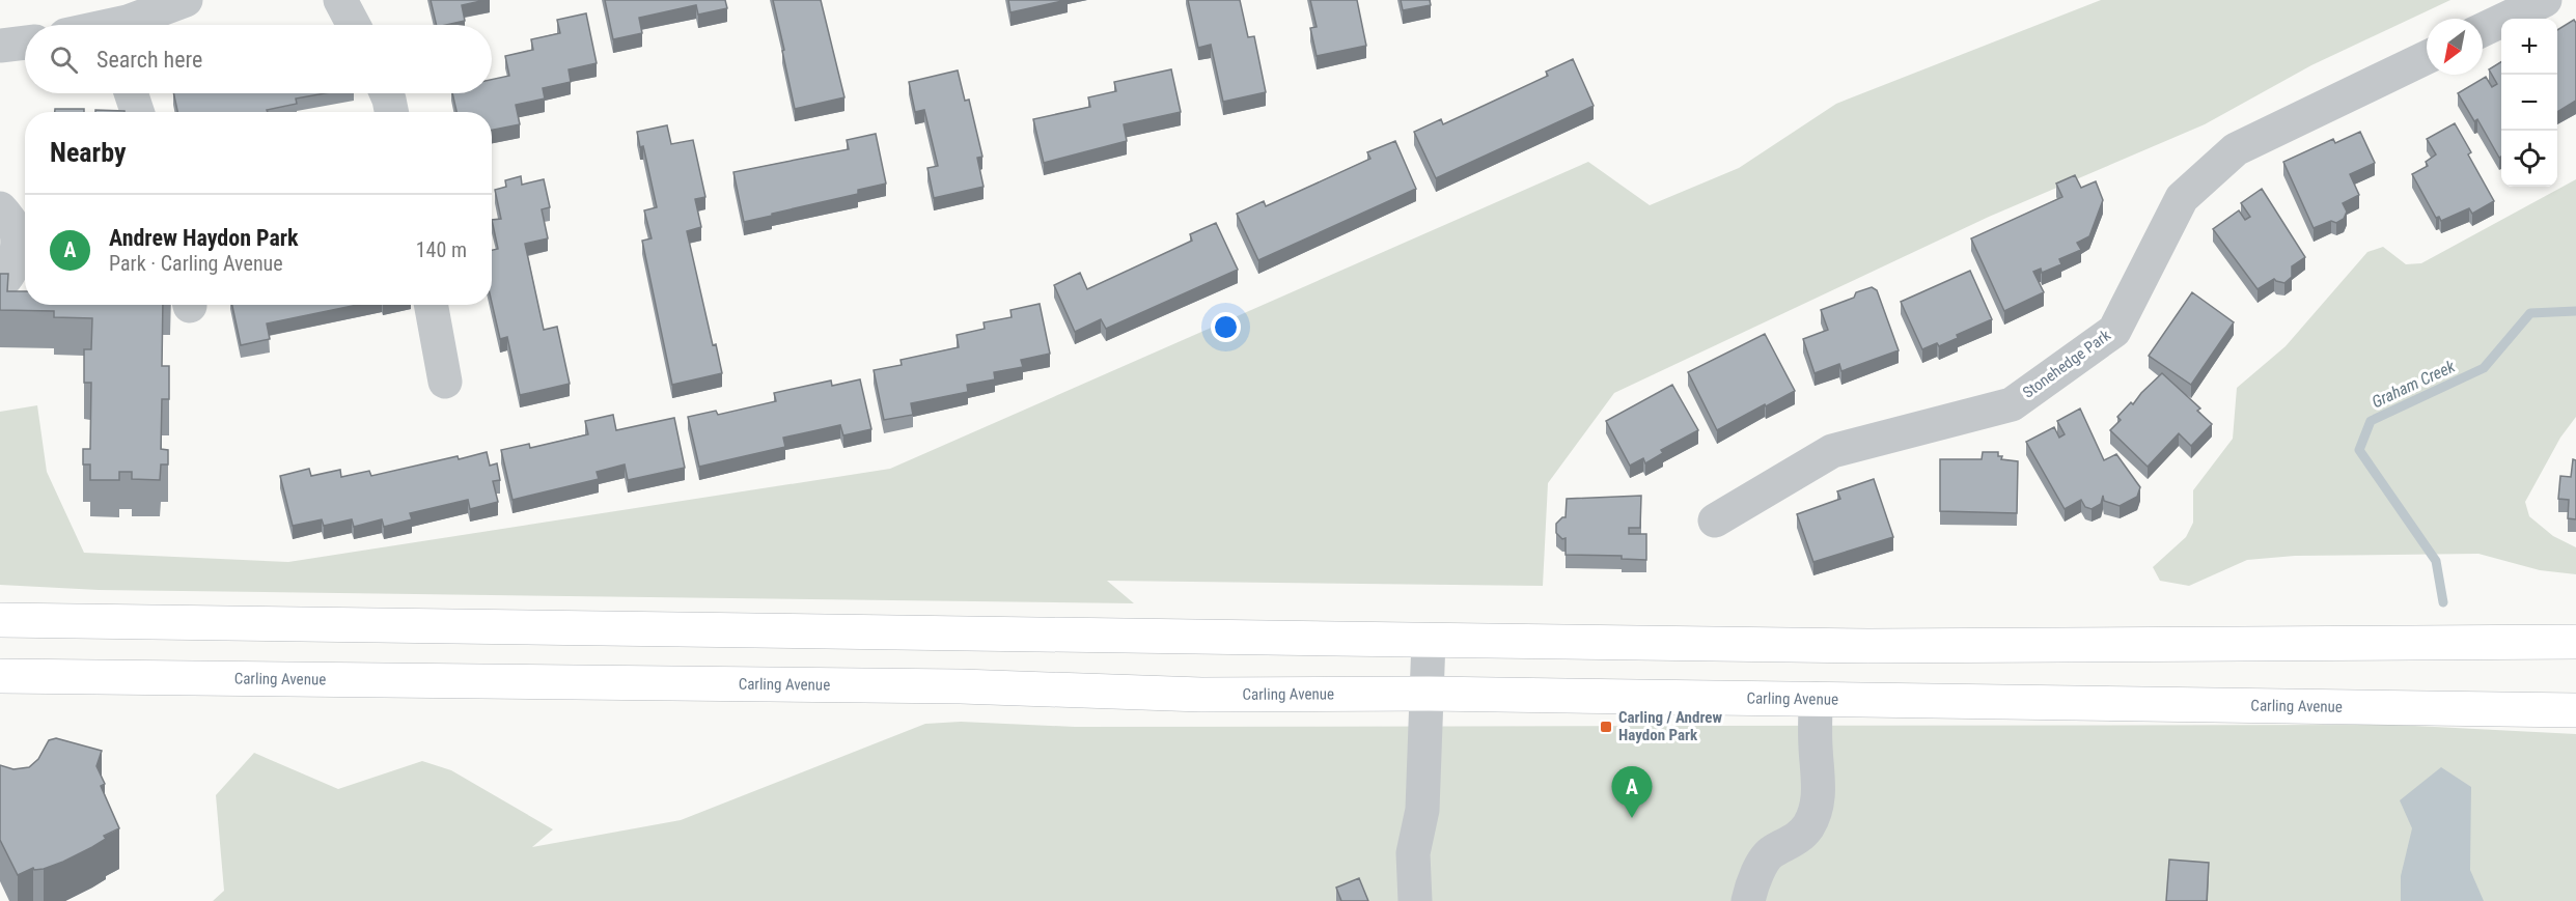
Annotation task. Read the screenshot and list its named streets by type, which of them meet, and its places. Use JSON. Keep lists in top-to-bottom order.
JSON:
{
  "streets": {
    "main road": ["Carling Avenue"],
    "street": ["Stonehedge Park"]
  },
  "water": ["Graham Creek"],
  "places": {
    "transit": ["Carling / Andrew Haydon Park"]
  },
  "north": "bottom left",
  "page": {
    "map_buttons": ["+", "−"],
    "search": "Search here",
    "heading": "Nearby",
    "list": [
      {
        "mark": "A",
        "name": "Andrew Haydon Park",
        "note": "Park · Carling Avenue",
        "value": "140 m"
      }
    ],
    "pins": "A"
  }
}
